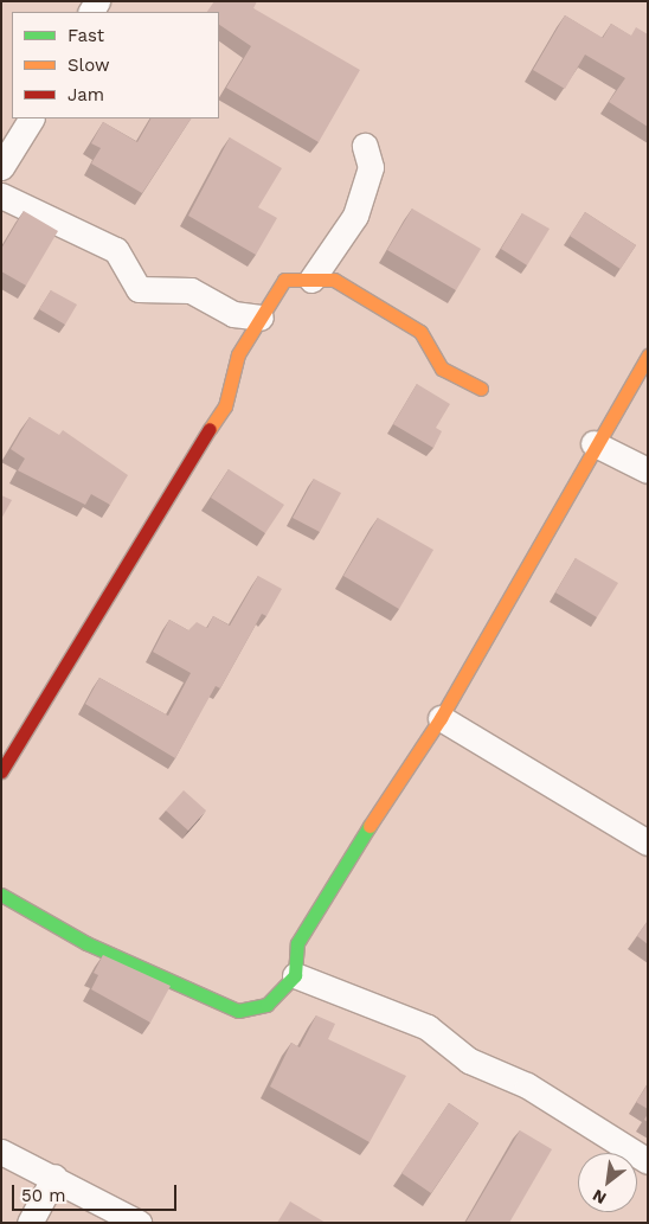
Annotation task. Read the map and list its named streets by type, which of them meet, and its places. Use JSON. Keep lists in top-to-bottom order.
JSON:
{
  "legend": ["Fast", "Slow", "Jam"],
  "scale_bar": "50 m",
  "north": "bottom left"
}
